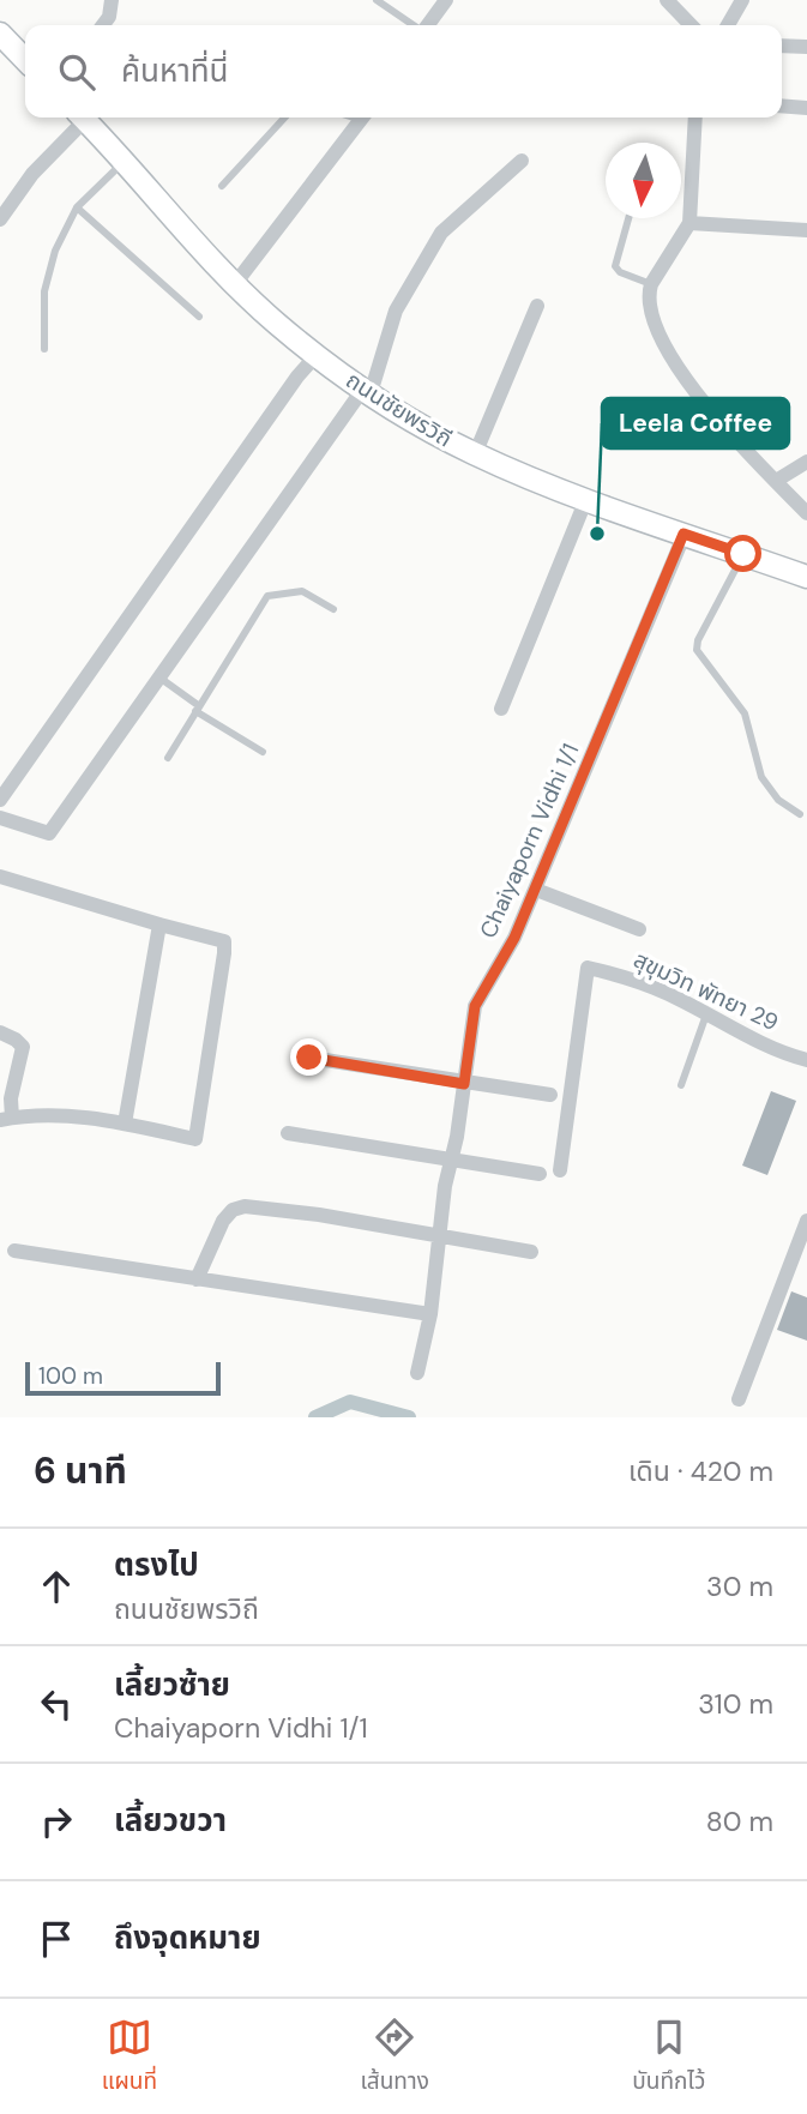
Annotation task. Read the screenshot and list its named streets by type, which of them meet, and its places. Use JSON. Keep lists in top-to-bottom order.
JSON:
{
  "streets": {
    "main road": ["ถนนชัยพรวิถี"],
    "street": ["Chaiyaporn Vidhi 1/1", "สุขุมวิท พัทยา 29"]
  },
  "crossings": [
    ["ถนนชัยพรวิถี", "Chaiyaporn Vidhi 1/1"]
  ],
  "places": ["Leela Coffee"],
  "scale_bar": "100 m",
  "north": "bottom",
  "page": {
    "search": "ค้นหาที่นี่",
    "scale": "100 m",
    "heading": ["6 นาที", "เดิน · 420 m"],
    "list": [
      ["ตรงไป", "ถนนชัยพรวิถี", "30 m"],
      ["เลี้ยวซ้าย", "Chaiyaporn Vidhi 1/1", "310 m"],
      ["เลี้ยวขวา", "80 m"],
      "ถึงจุดหมาย"
    ],
    "nav": ["แผนที่", "เส้นทาง", "บันทึกไว้"]
  }
}
